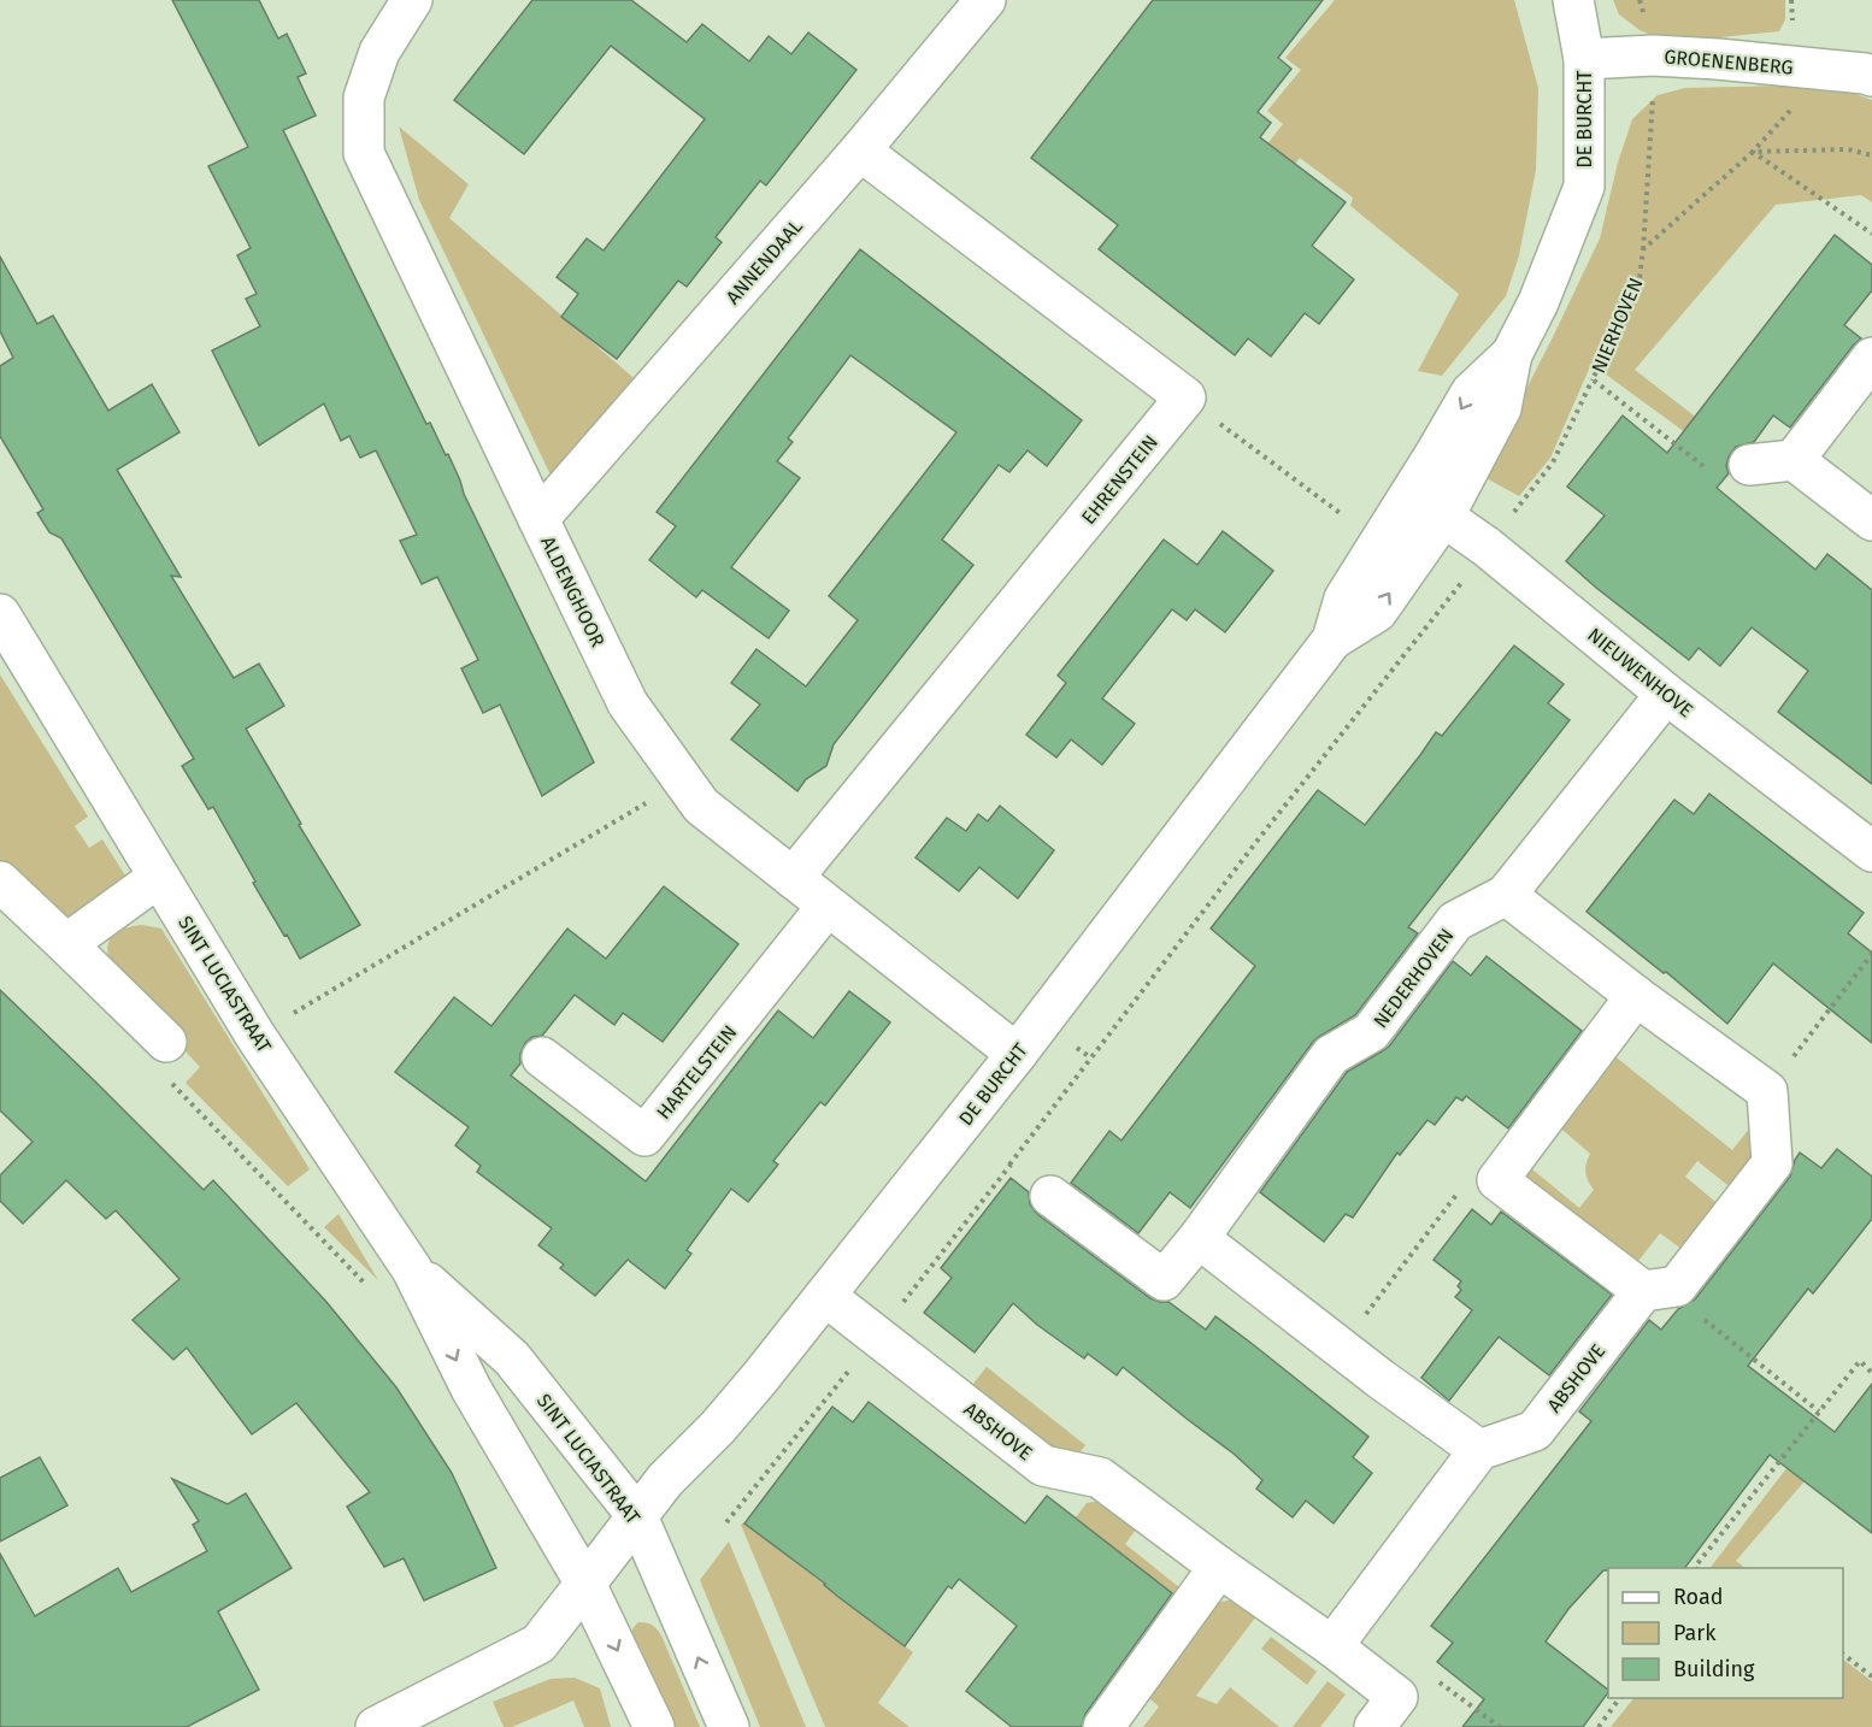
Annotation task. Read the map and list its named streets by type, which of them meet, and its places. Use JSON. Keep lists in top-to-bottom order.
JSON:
{
  "streets": {
    "street": [
      "GROENENBERG",
      "DE BURCHT",
      "ANNENDAAL",
      "EHRENSTEIN",
      "ALDENGHOOR",
      "NIEUWENHOVE",
      "NEDERHOVEN",
      "SINT LUCIASTRAAT",
      "HARTELSTEIN",
      "ABSHOVE"
    ],
    "path": ["NIERHOVEN"]
  },
  "crossings": [
    ["GROENENBERG", "DE BURCHT"],
    ["GROENENBERG", "NIERHOVEN"],
    ["DE BURCHT", "ALDENGHOOR"],
    ["DE BURCHT", "NIEUWENHOVE"],
    ["DE BURCHT", "SINT LUCIASTRAAT"],
    ["DE BURCHT", "ABSHOVE"],
    ["ANNENDAAL", "ALDENGHOOR"],
    ["EHRENSTEIN", "ALDENGHOOR"],
    ["ALDENGHOOR", "HARTELSTEIN"],
    ["NIEUWENHOVE", "NEDERHOVEN"]
  ],
  "legend": ["Road", "Park", "Building"]
}
